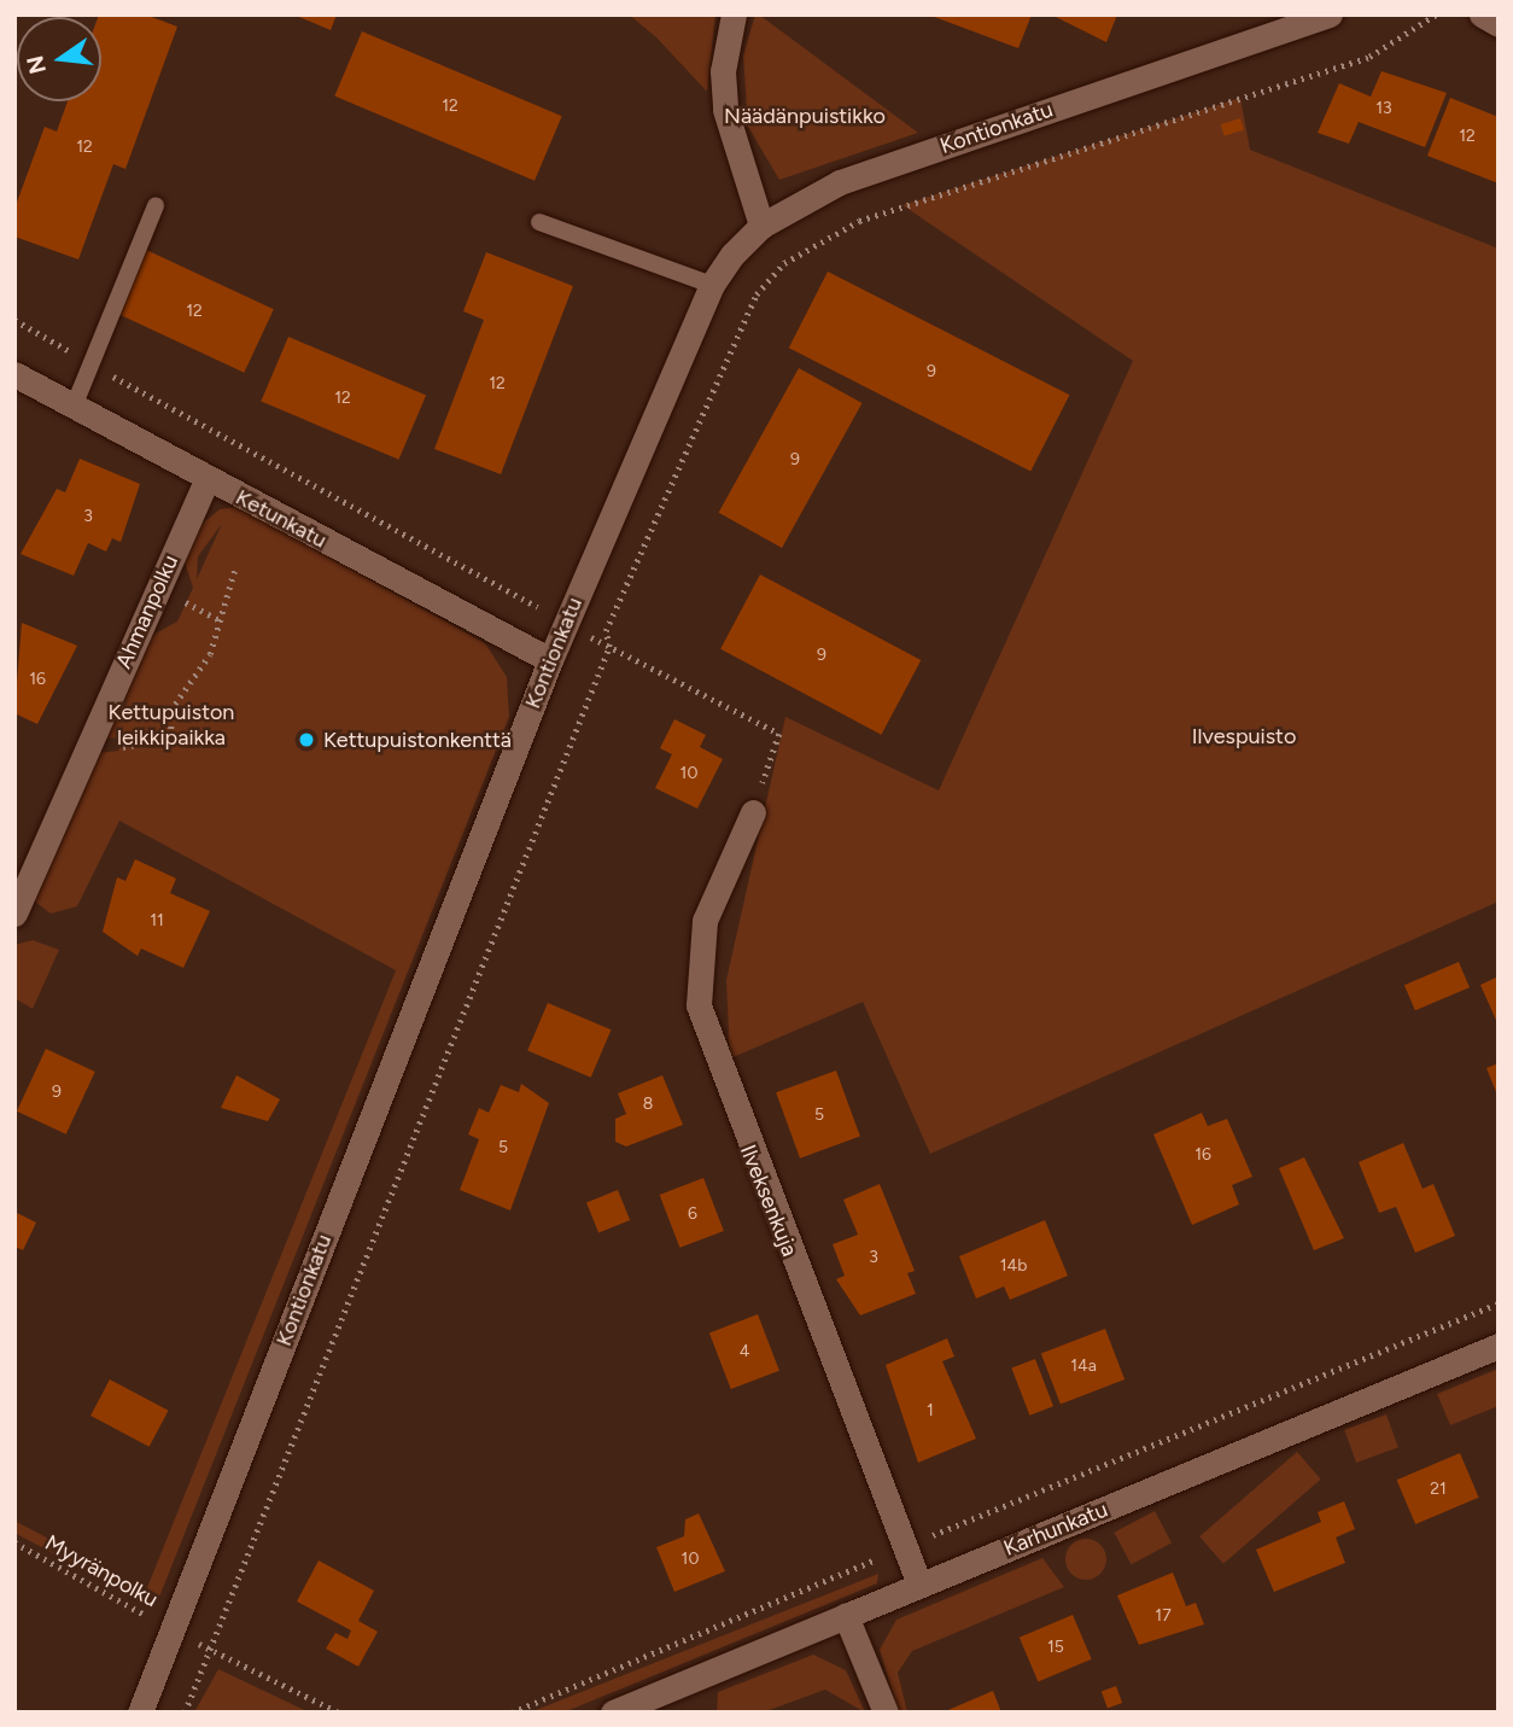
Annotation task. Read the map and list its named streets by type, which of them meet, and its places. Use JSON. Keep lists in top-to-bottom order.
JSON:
{
  "streets": {
    "street": [
      "Kontionkatu",
      "Ketunkatu",
      "Ahmanpolku",
      "Ilveksenkuja",
      "Karhunkatu"
    ],
    "path": ["Myyränpolku"]
  },
  "crossings": [
    ["Kontionkatu", "Ketunkatu"],
    ["Kontionkatu", "Myyränpolku"],
    ["Ketunkatu", "Ahmanpolku"],
    ["Ilveksenkuja", "Karhunkatu"]
  ],
  "parks": ["Näädänpuistikko", "Kettupuiston leikkipaikka", "Ilvespuisto"],
  "places": ["Kettupuistonkenttä"],
  "house_numbers": [
    "12",
    "13",
    "12",
    "12",
    "12",
    "9",
    "12",
    "12",
    "9",
    "3",
    "9",
    "16",
    "10",
    "11",
    "9",
    "8",
    "5",
    "5",
    "16",
    "6",
    "3",
    "14b",
    "4",
    "14a",
    "1",
    "21",
    "10",
    "17",
    "15"
  ],
  "north": "left"
}
